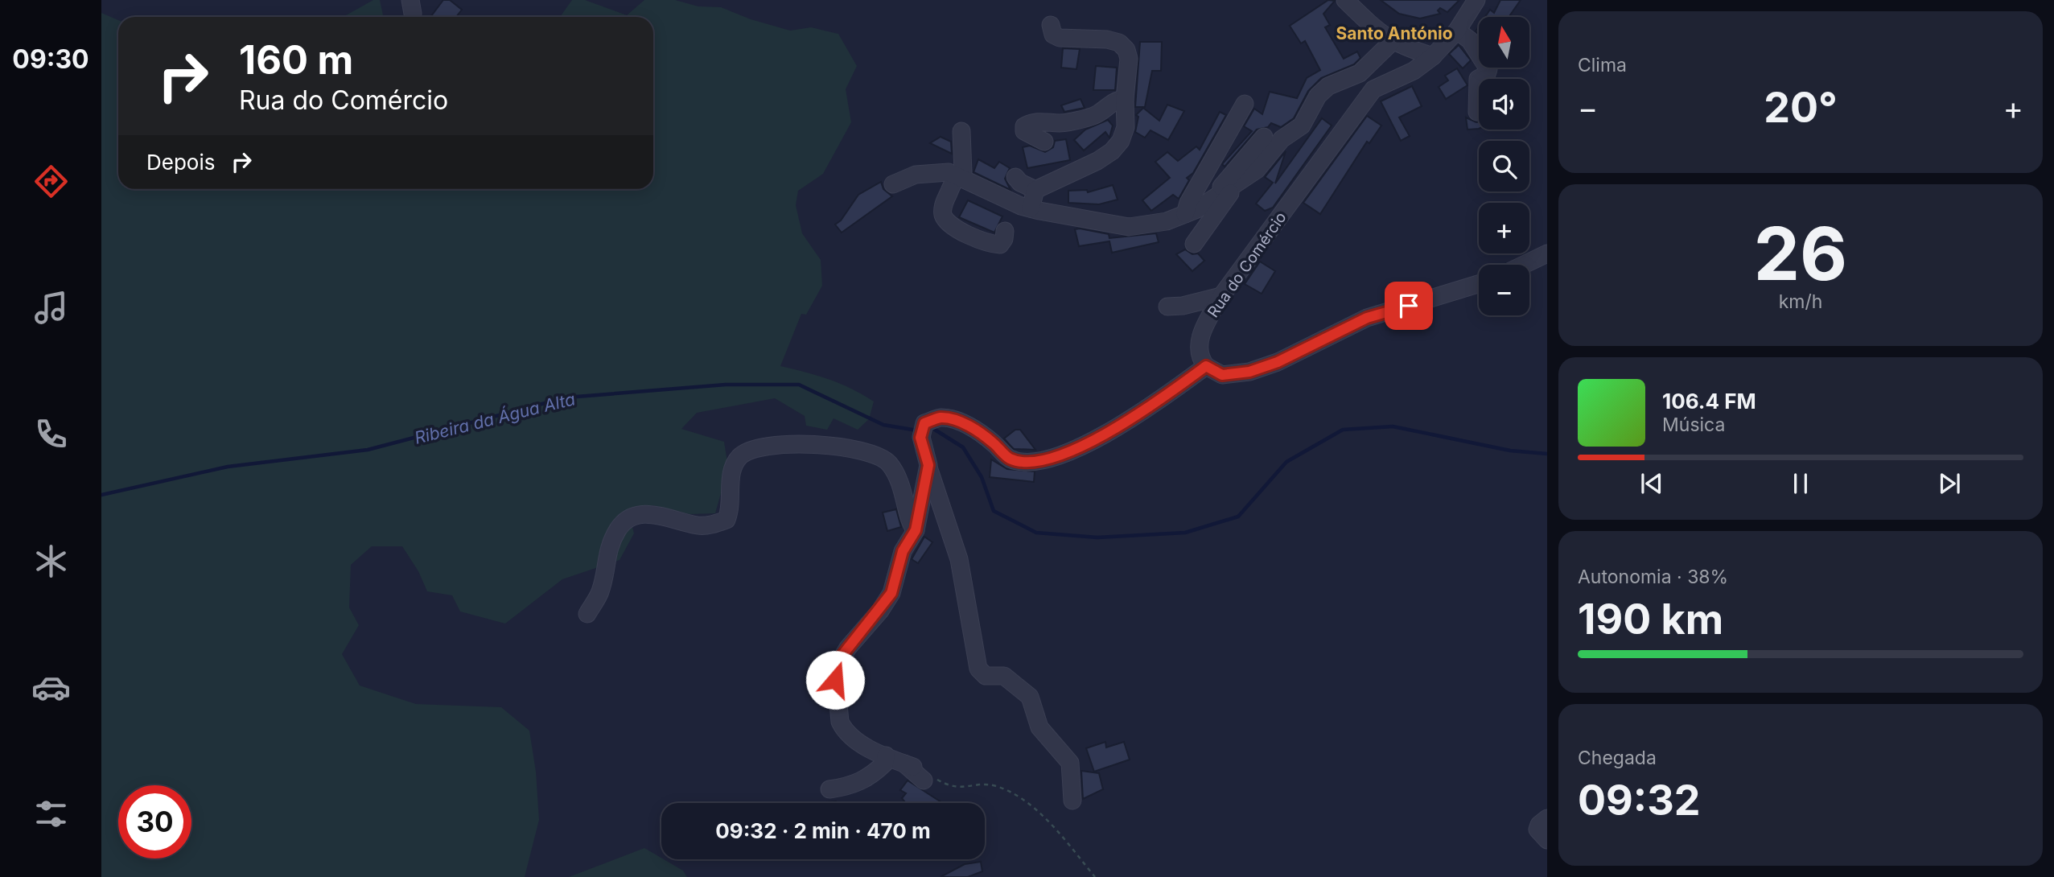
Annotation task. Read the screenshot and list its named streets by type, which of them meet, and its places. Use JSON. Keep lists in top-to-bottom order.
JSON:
{
  "streets": {
    "street": ["Rua do Comércio"]
  },
  "districts": ["Santo António"],
  "water": ["Ribeira da Água Alta"],
  "north": "top",
  "page": {
    "tabs": "09:30",
    "tile": [
      "Clima",
      ["26", "km/h"],
      ["Autonomia · 38%", "190 km"],
      ["Chegada", "09:32"]
    ],
    "map_buttons": ["+", "−"],
    "turn": ["160 m", "Rua do Comércio"],
    "heat": ["−", "20°", "+"],
    "then": "Depois",
    "song": ["106.4 FM", "Música"],
    "limit": "30",
    "trip": "09:32 · 2 min · 470 m"
  }
}
